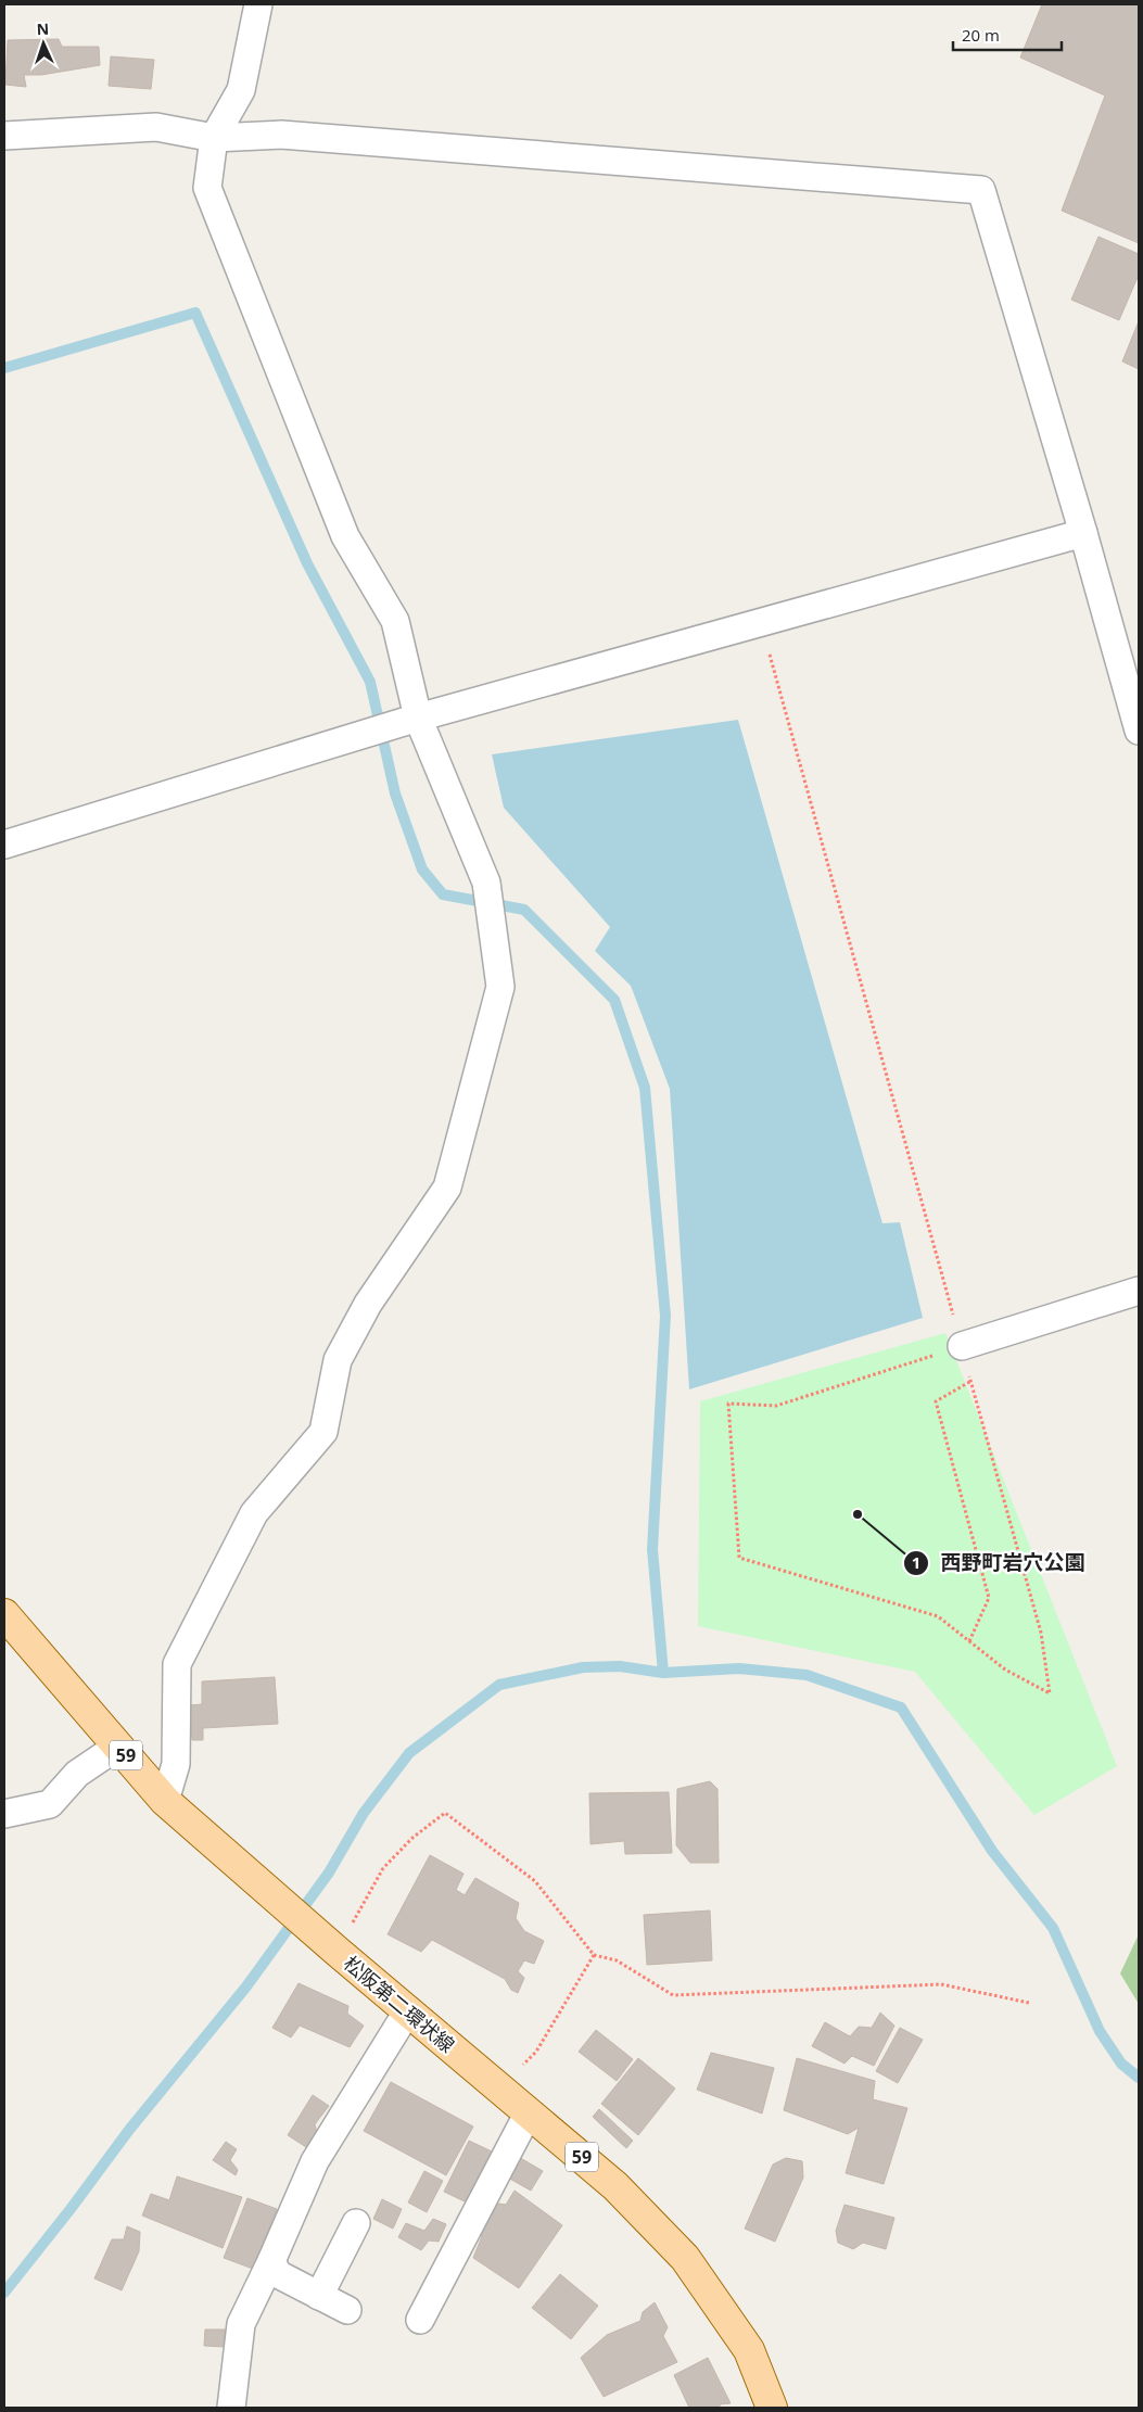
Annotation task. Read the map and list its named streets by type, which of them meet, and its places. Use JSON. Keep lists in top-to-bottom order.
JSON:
{
  "streets": {
    "main road": ["59", "松阪第二環状線"]
  },
  "places": ["西野町岩穴公園"],
  "scale_bar": "20 m",
  "north": "top"
}
